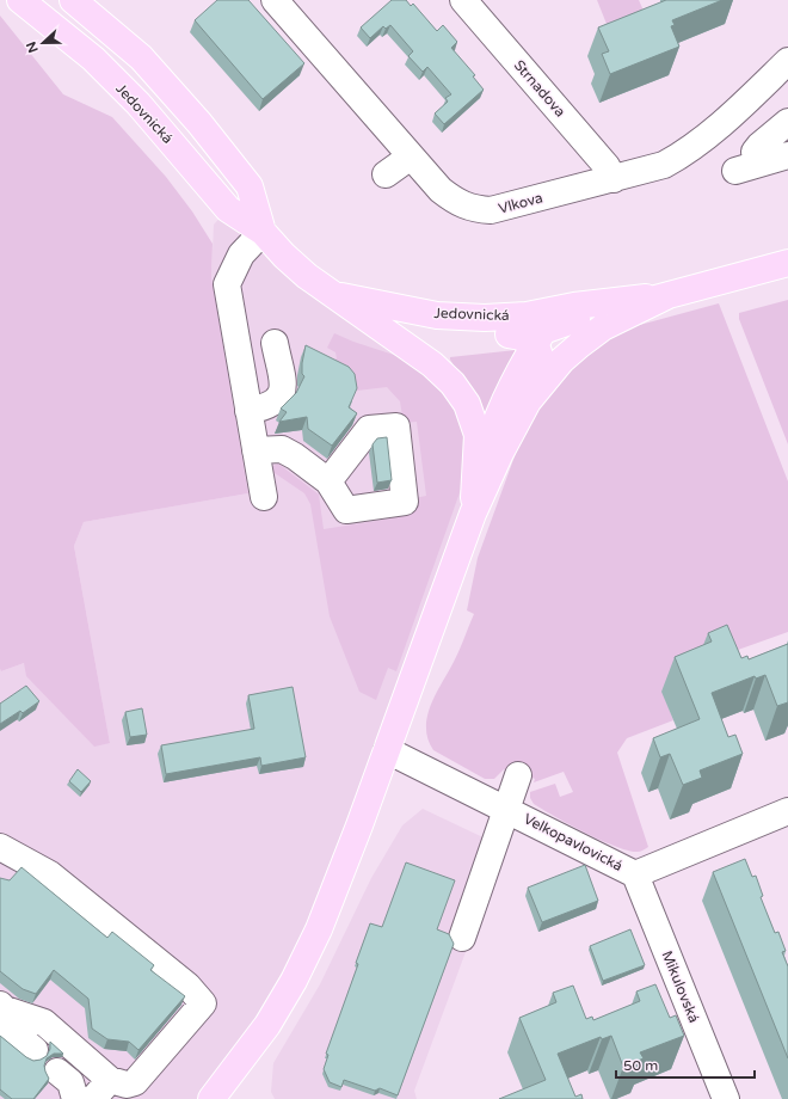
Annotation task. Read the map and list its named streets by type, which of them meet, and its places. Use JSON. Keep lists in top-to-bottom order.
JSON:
{
  "streets": {
    "main road": ["Jedovnická"],
    "street": [
      "Strnadova",
      "Vlkova",
      "Velkopavlovická",
      "Mikulovská"
    ]
  },
  "crossings": [
    ["Strnadova", "Vlkova"],
    ["Velkopavlovická", "Mikulovská"]
  ],
  "scale_bar": "50 m",
  "north": "left"
}
